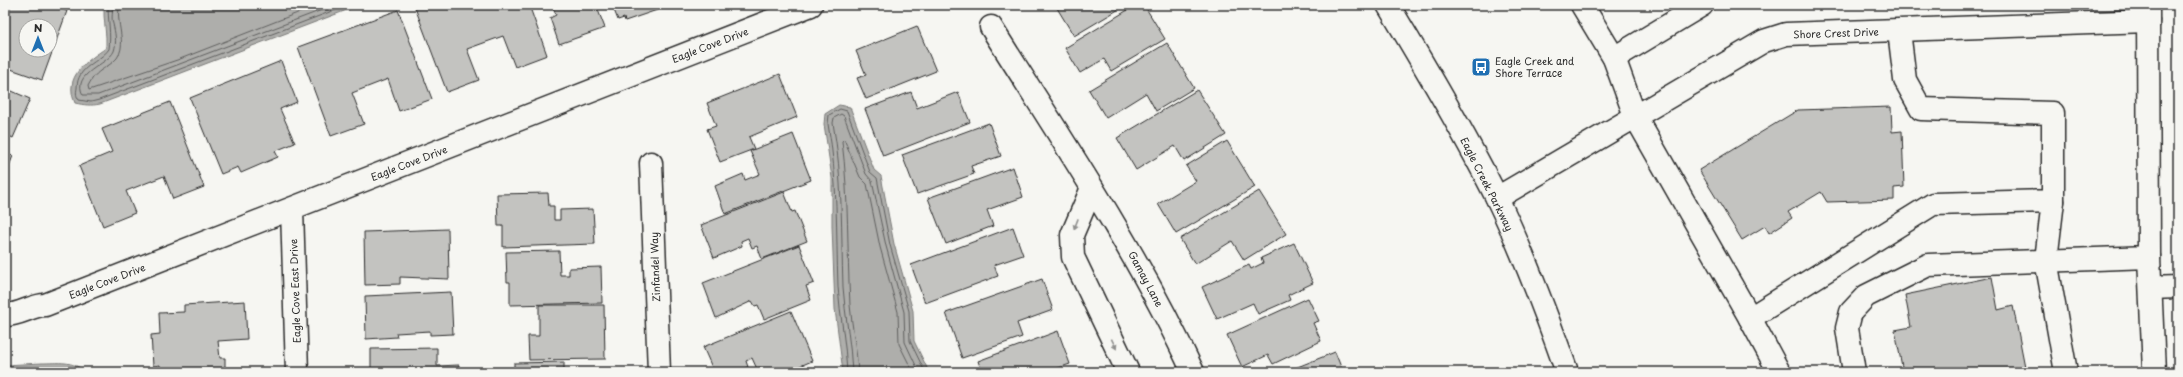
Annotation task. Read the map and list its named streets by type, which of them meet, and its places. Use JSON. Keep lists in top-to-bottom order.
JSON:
{
  "streets": {
    "street": [
      "Shore Crest Drive",
      "Eagle Cove Drive",
      "Eagle Creek Parkway",
      "Zinfandel Way",
      "Gamay Lane",
      "Eagle Cove East Drive"
    ]
  },
  "crossings": [
    ["Shore Crest Drive", "Eagle Creek Parkway"],
    ["Eagle Cove Drive", "Eagle Cove East Drive"]
  ],
  "places": {
    "bus stop": ["Eagle Creek and Shore Terrace"]
  },
  "north": "top"
}
